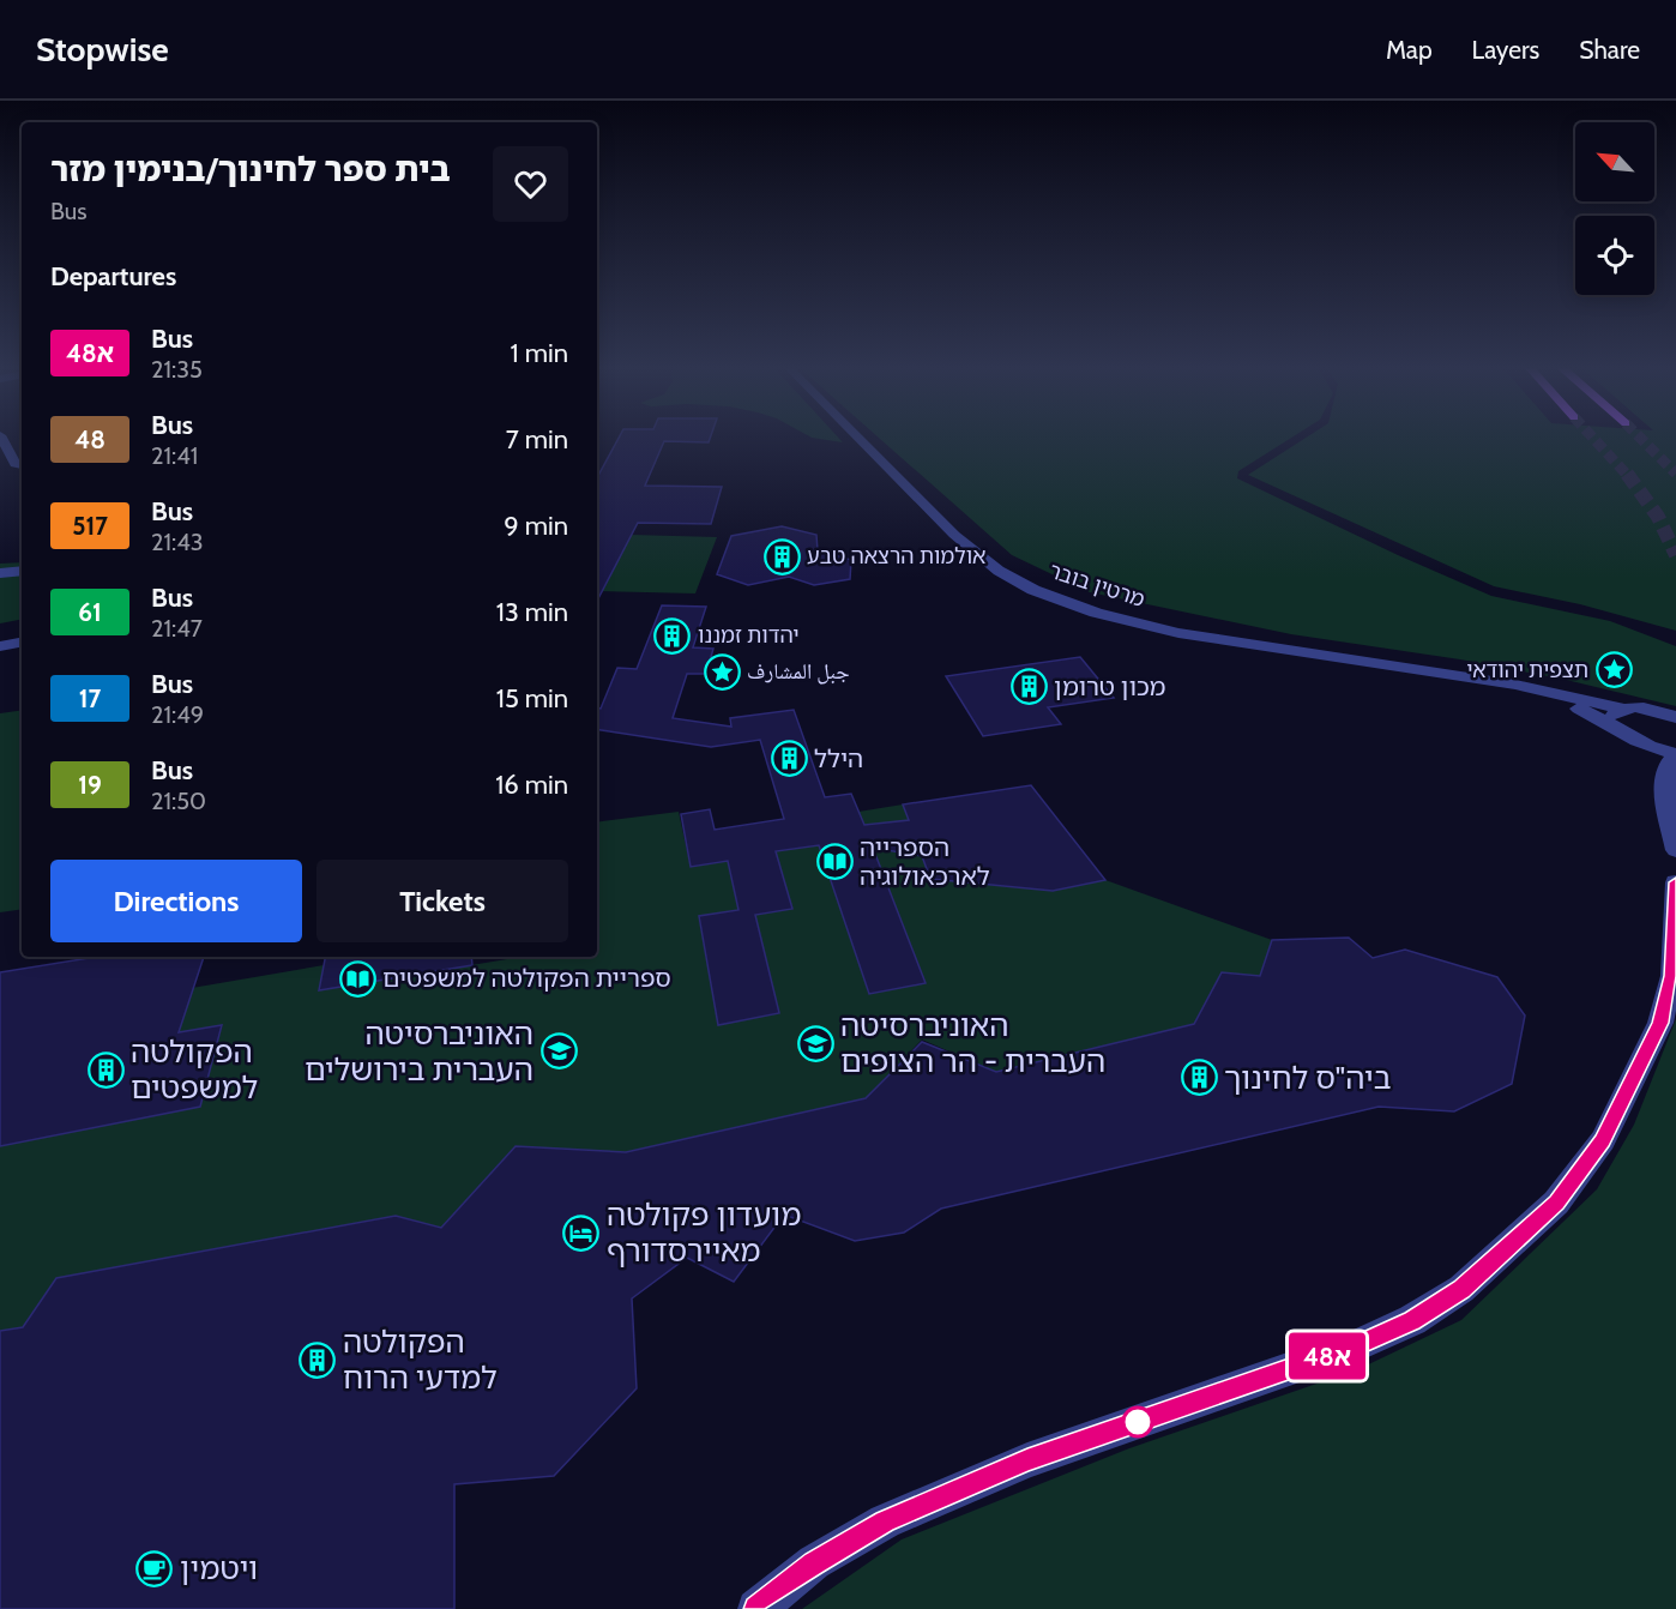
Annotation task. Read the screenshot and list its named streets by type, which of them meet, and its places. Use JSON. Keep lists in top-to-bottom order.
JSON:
{
  "streets": {
    "street": ["מרטין בובר"]
  },
  "places": {
    "building": [
      "אולמות הרצאה טבע",
      "יהדות זמננו",
      "מכון טרומן",
      "הילל",
      "הפקולטה למשפטים",
      "ביה\"ס לחינוך",
      "הפקולטה למדעי הרוח"
    ],
    "place": ["תצפית יהודאי", "جبل المشارف"],
    "library": ["הספרייה לארכאולוגיה", "ספריית הפקולטה למשפטים"],
    "school or university": ["האוניברסיטה העברית - הר הצופים", "האוניברסיטה העברית בירושלים"],
    "hotel": ["מועדון פקולטה מאיירסדורף"],
    "cafe": ["ויטמין"]
  },
  "lines": ["bus line 48א"],
  "north": "top left",
  "page": {
    "header": "Stopwise",
    "nav": ["Map", "Layers", "Share"],
    "on_map": "48א",
    "heading": [
      ["בית ספר לחינוך/בנימין מזר", "Bus"],
      "Departures"
    ],
    "list": [
      {
        "mark": "48א",
        "name": "Bus",
        "note": "21:35",
        "value": "1 min"
      },
      {
        "mark": "48",
        "name": "Bus",
        "note": "21:41",
        "value": "7 min"
      },
      {
        "mark": "517",
        "name": "Bus",
        "note": "21:43",
        "value": "9 min"
      },
      {
        "mark": "61",
        "name": "Bus",
        "note": "21:47",
        "value": "13 min"
      },
      {
        "mark": "17",
        "name": "Bus",
        "note": "21:49",
        "value": "15 min"
      },
      {
        "mark": "19",
        "name": "Bus",
        "note": "21:50",
        "value": "16 min"
      }
    ],
    "buttons": ["Directions", "Tickets"]
  }
}
